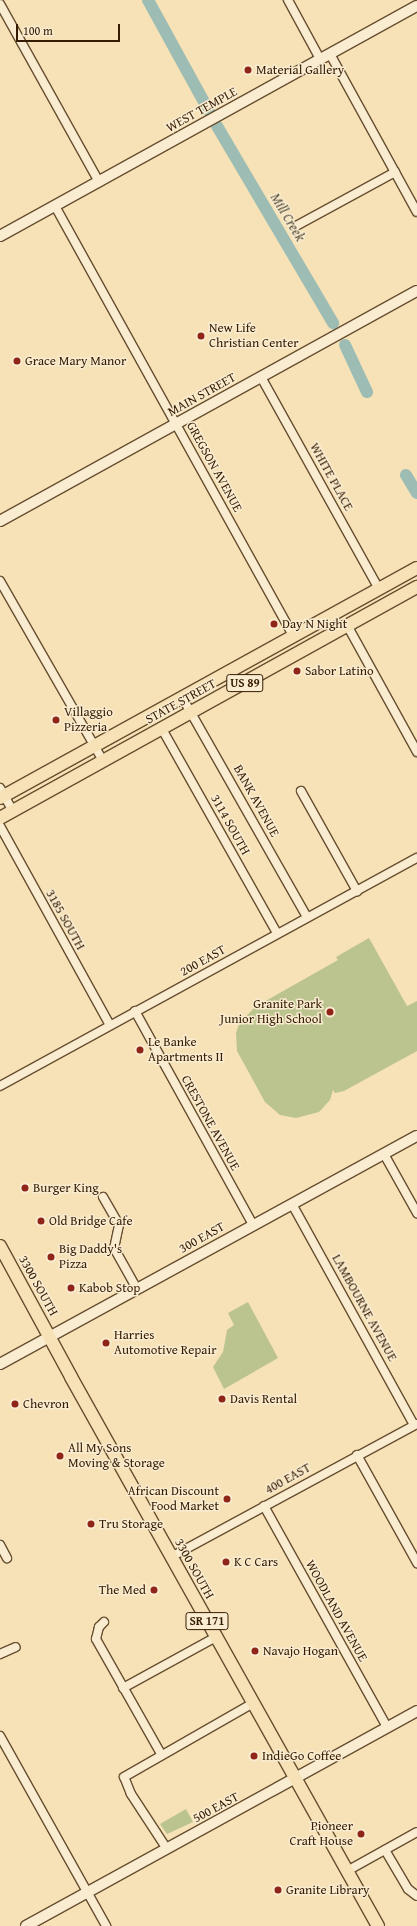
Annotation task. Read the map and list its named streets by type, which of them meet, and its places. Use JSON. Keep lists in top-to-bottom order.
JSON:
{
  "streets": {
    "main road": [
      "US 89",
      "STATE STREET",
      "3300 SOUTH",
      "SR 171"
    ],
    "street": [
      "WEST TEMPLE",
      "MAIN STREET",
      "GREGSON AVENUE",
      "WHITE PLACE",
      "BANK AVENUE",
      "3114 SOUTH",
      "3185 SOUTH",
      "200 EAST",
      "CRESTONE AVENUE",
      "300 EAST",
      "LAMBOURNE AVENUE",
      "400 EAST",
      "WOODLAND AVENUE",
      "500 EAST"
    ]
  },
  "crossings": [
    ["WEST TEMPLE", "GREGSON AVENUE"],
    ["MAIN STREET", "GREGSON AVENUE"],
    ["MAIN STREET", "WHITE PLACE"],
    ["GREGSON AVENUE", "STATE STREET"],
    ["WHITE PLACE", "STATE STREET"],
    ["STATE STREET", "BANK AVENUE"],
    ["STATE STREET", "3114 SOUTH"],
    ["BANK AVENUE", "200 EAST"],
    ["3114 SOUTH", "200 EAST"],
    ["3185 SOUTH", "200 EAST"],
    ["200 EAST", "CRESTONE AVENUE"],
    ["CRESTONE AVENUE", "300 EAST"],
    ["300 EAST", "3300 SOUTH"],
    ["300 EAST", "LAMBOURNE AVENUE"],
    ["3300 SOUTH", "400 EAST"],
    ["3300 SOUTH", "500 EAST"],
    ["LAMBOURNE AVENUE", "400 EAST"],
    ["400 EAST", "WOODLAND AVENUE"],
    ["WOODLAND AVENUE", "500 EAST"]
  ],
  "water": ["Mill Creek"],
  "places": [
    "Material Gallery",
    "New Life Christian Center",
    "Grace Mary Manor",
    "Day N Night",
    "Sabor Latino",
    "Villaggio Pizzeria",
    "Granite Park Junior High School",
    "Le Banke Apartments II",
    "Burger King",
    "Old Bridge Cafe",
    "Big Daddy's Pizza",
    "Kabob Stop",
    "Harries Automotive Repair",
    "Davis Rental",
    "Chevron",
    "All My Sons Moving & Storage",
    "African Discount Food Market",
    "Tru Storage",
    "K C Cars",
    "The Med",
    "Navajo Hogan",
    "IndieGo Coffee",
    "Pioneer Craft House",
    "Granite Library"
  ],
  "scale_bar": "100 m"
}
